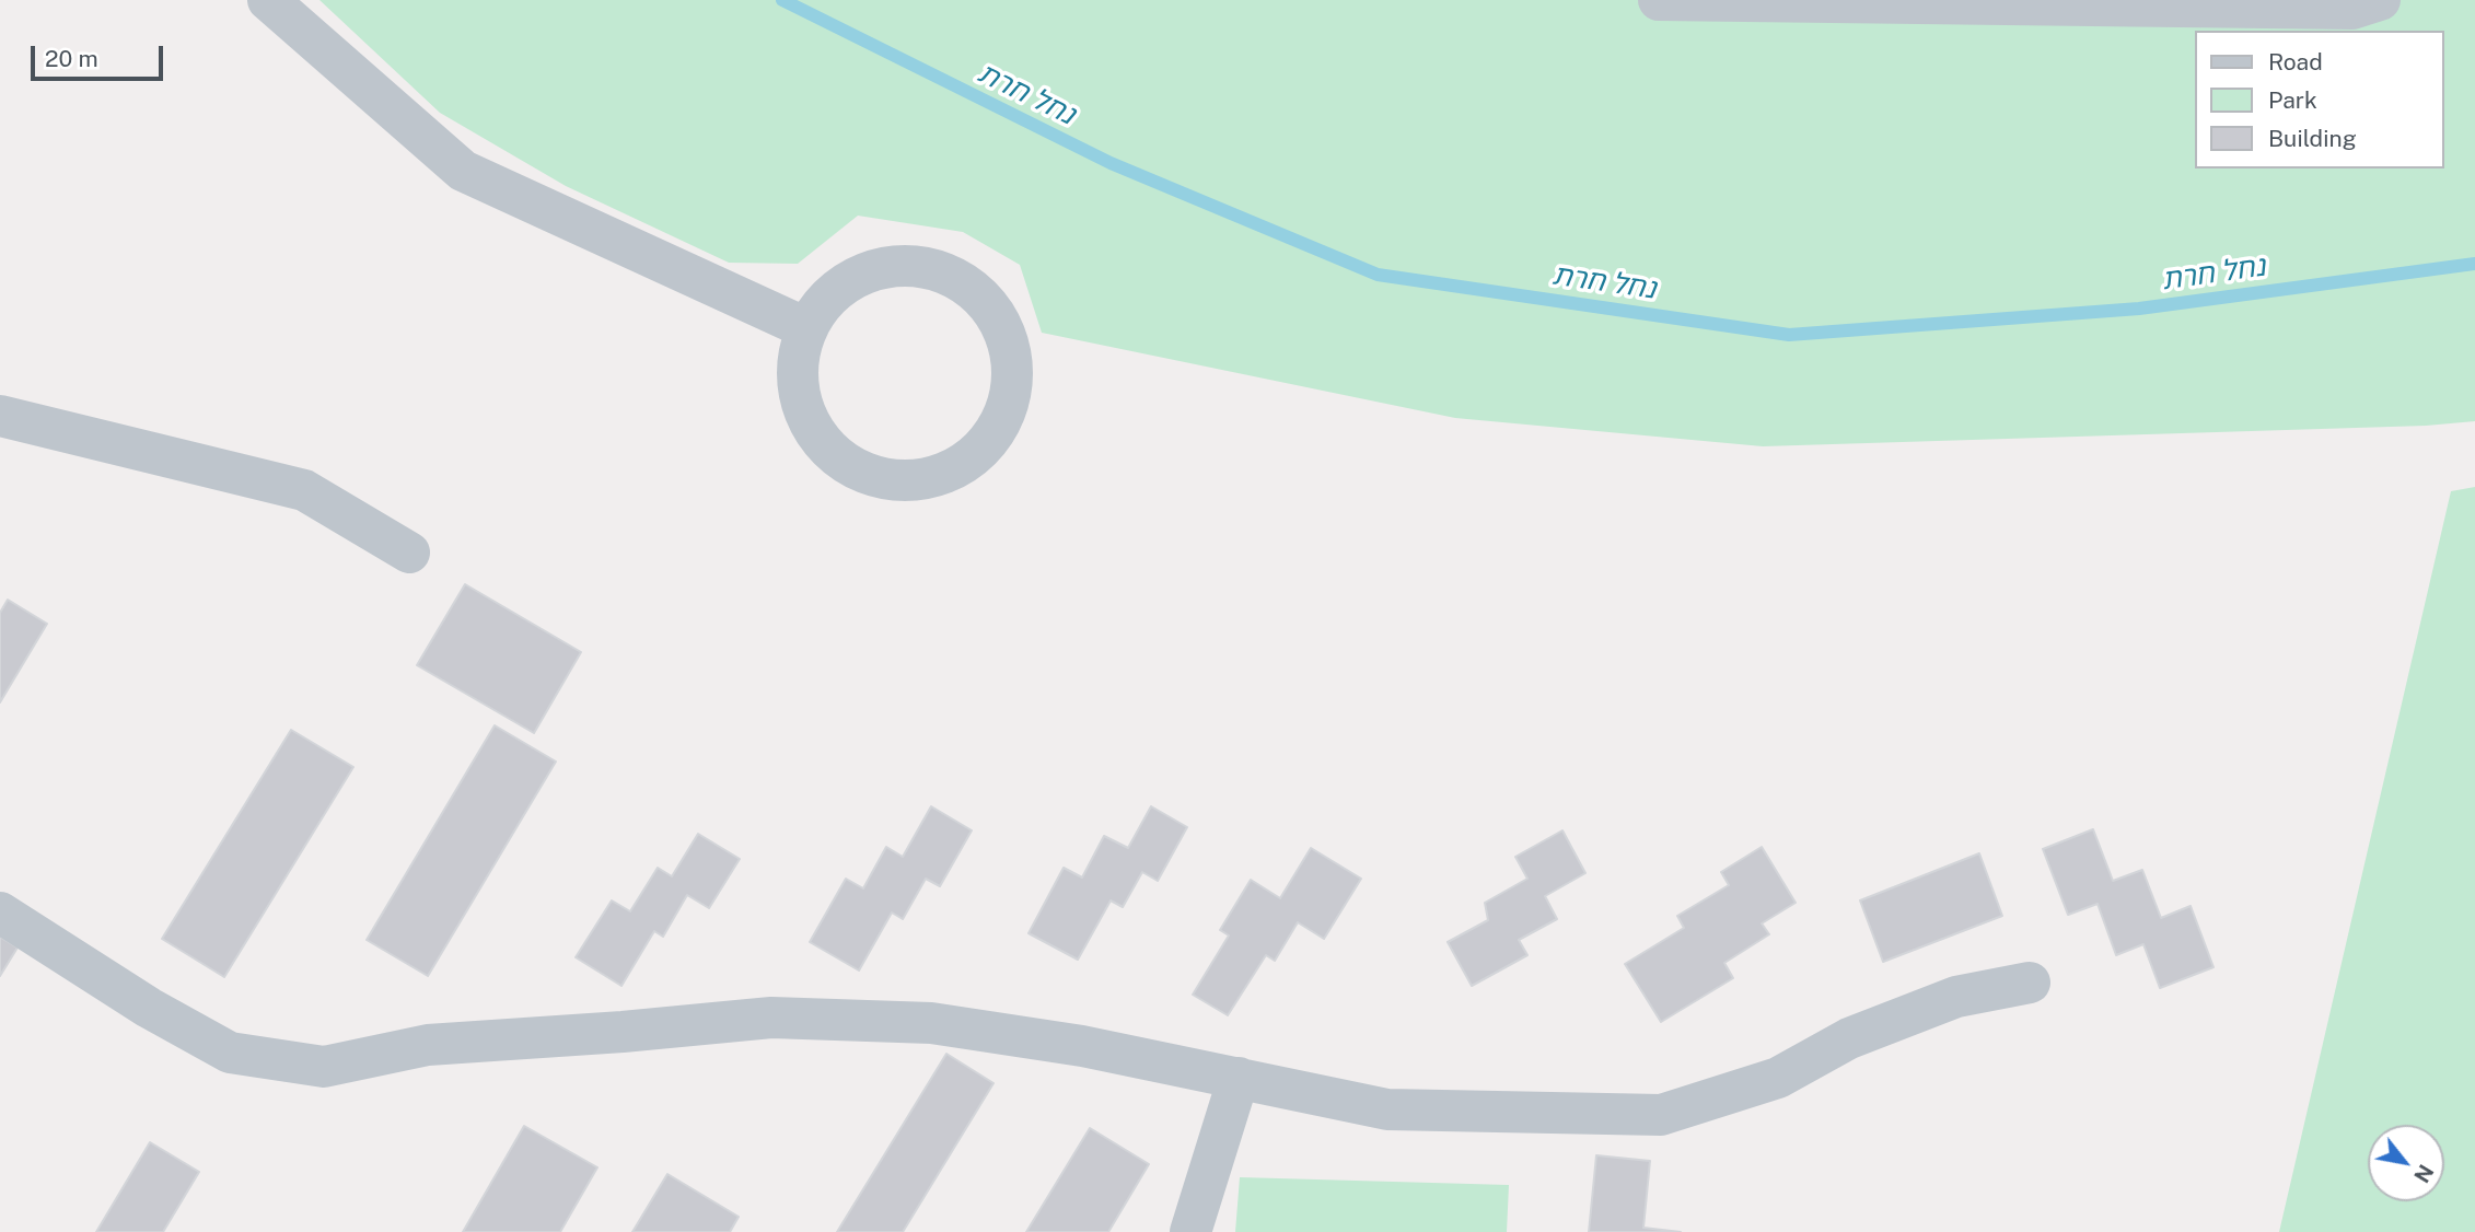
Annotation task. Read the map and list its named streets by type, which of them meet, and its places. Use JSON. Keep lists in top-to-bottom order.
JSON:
{
  "water": ["נחל חרת"],
  "legend": ["Road", "Park", "Building"],
  "scale_bar": "20 m",
  "north": "bottom right"
}
